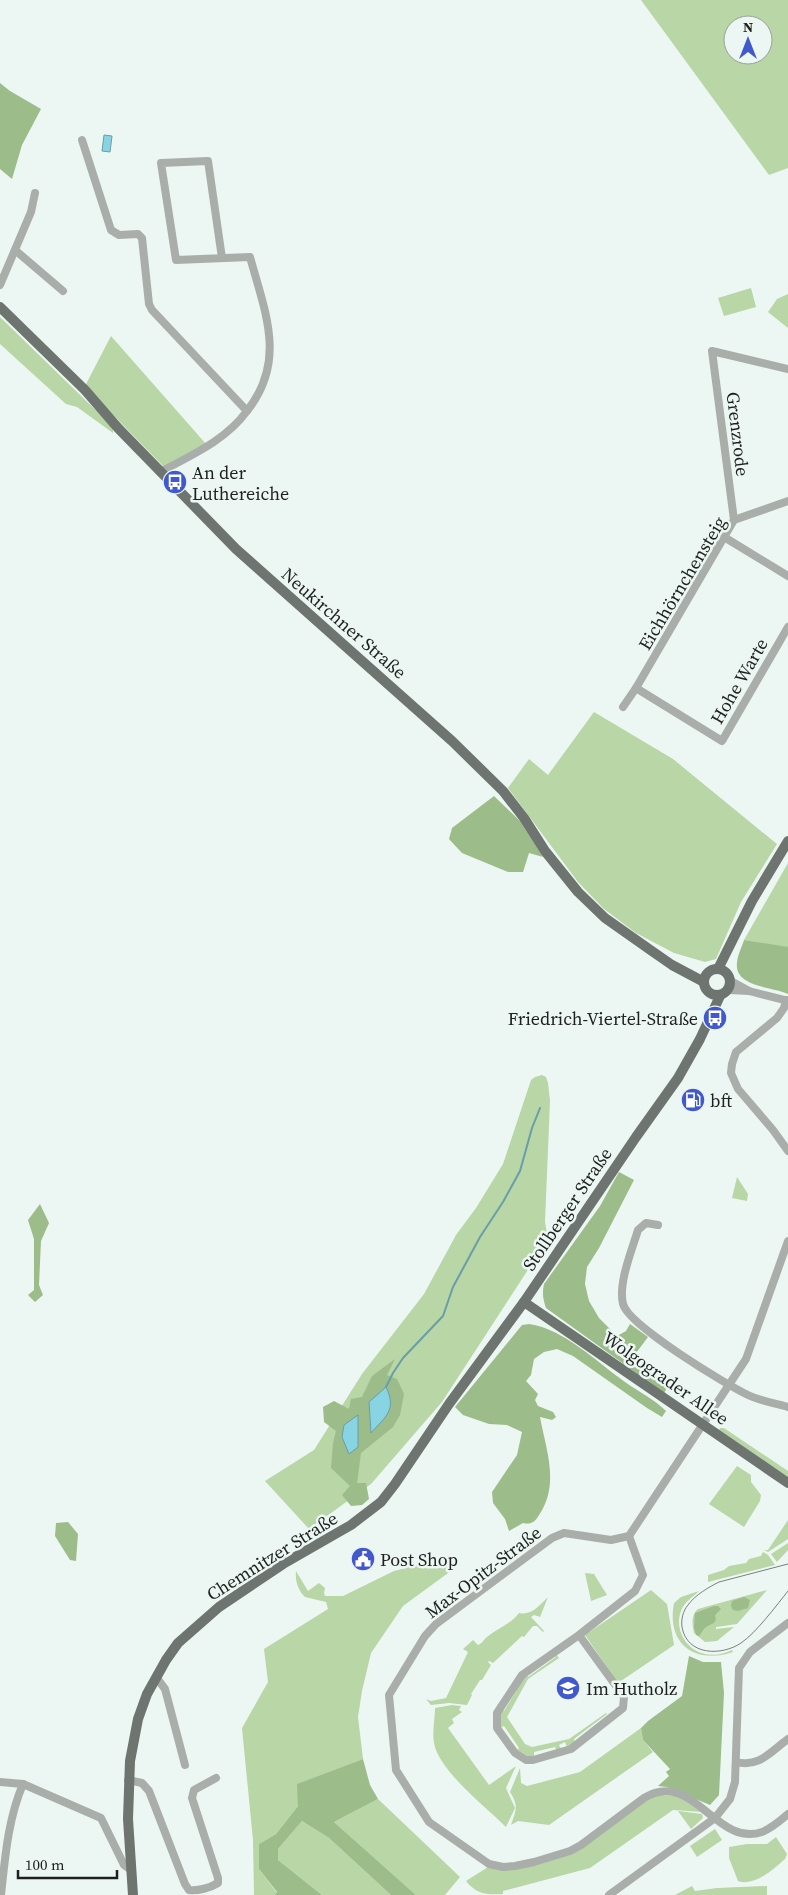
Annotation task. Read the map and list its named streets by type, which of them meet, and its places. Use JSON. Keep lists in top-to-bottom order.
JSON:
{
  "streets": {
    "main road": [
      "Neukirchner Straße",
      "Stollberger Straße",
      "Wolgograder Allee",
      "Chemnitzer Straße"
    ],
    "street": [
      "Grenzrode",
      "Eichhörnchensteig",
      "Hohe Warte",
      "Max-Opitz-Straße"
    ]
  },
  "crossings": [
    ["Grenzrode", "Eichhörnchensteig"],
    ["Eichhörnchensteig", "Hohe Warte"],
    ["Neukirchner Straße", "Stollberger Straße"],
    ["Stollberger Straße", "Wolgograder Allee"],
    ["Stollberger Straße", "Chemnitzer Straße"]
  ],
  "places": {
    "bus stop": ["An der Luthereiche", "Friedrich-Viertel-Straße"],
    "fuel station": ["bft"],
    "public building": ["Post Shop"],
    "school or university": ["Im Hutholz"]
  },
  "scale_bar": "100 m",
  "north": "top"
}
